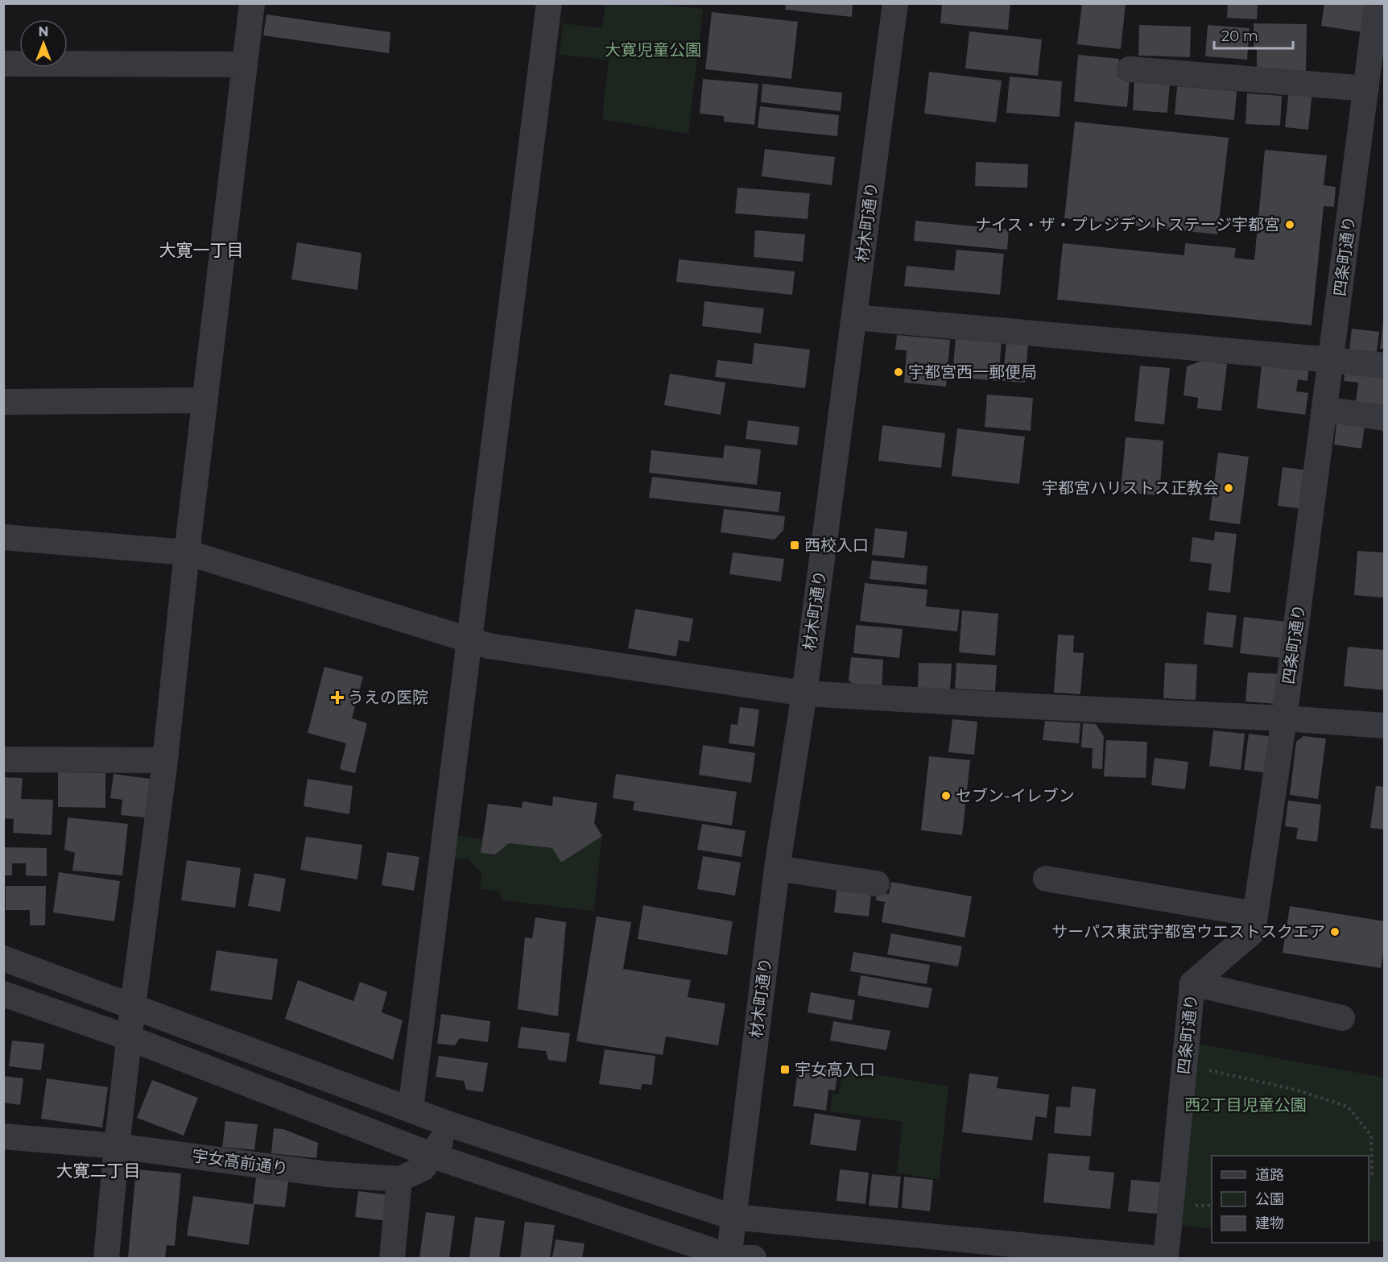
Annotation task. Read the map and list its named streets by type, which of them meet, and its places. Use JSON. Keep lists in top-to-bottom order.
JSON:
{
  "streets": {
    "street": ["材木町通り", "四条町通り", "宇女高前通り"]
  },
  "districts": ["大寛一丁目", "大寛二丁目"],
  "parks": ["大寛児童公園", "西2丁目児童公園"],
  "places": {
    "other": [
      "ナイス・ザ・プレジデントステージ宇都宮",
      "宇都宮西一郵便局",
      "宇都宮ハリストス正教会",
      "セブン-イレブン",
      "サーパス東武宇都宮ウエストスクエア"
    ],
    "transit": ["西校入口", "宇女高入口"],
    "health": ["うえの医院"]
  },
  "legend": ["道路", "公園", "建物"],
  "scale_bar": "20 m",
  "north": "top"
}
